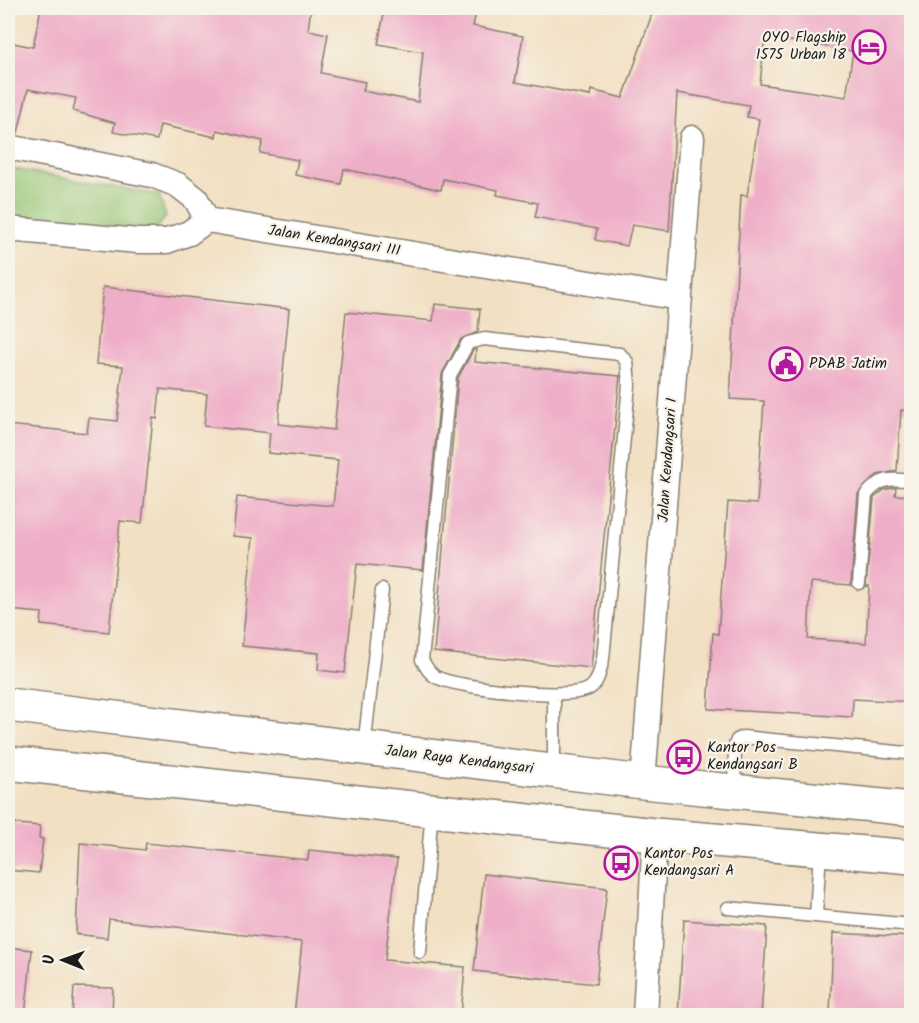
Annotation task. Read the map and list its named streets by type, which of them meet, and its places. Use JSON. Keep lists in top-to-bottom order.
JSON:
{
  "streets": {
    "main road": ["Jalan Raya Kendangsari"],
    "street": ["Jalan Kendangsari III", "Jalan Kendangsari I"]
  },
  "crossings": [
    ["Jalan Kendangsari III", "Jalan Kendangsari I"],
    ["Jalan Kendangsari I", "Jalan Raya Kendangsari"]
  ],
  "places": {
    "hotel": ["OYO Flagship 1575 Urban 18"],
    "public building": ["PDAB Jatim"],
    "bus stop": ["Kantor Pos Kendangsari B", "Kantor Pos Kendangsari A"]
  },
  "north": "left"
}
